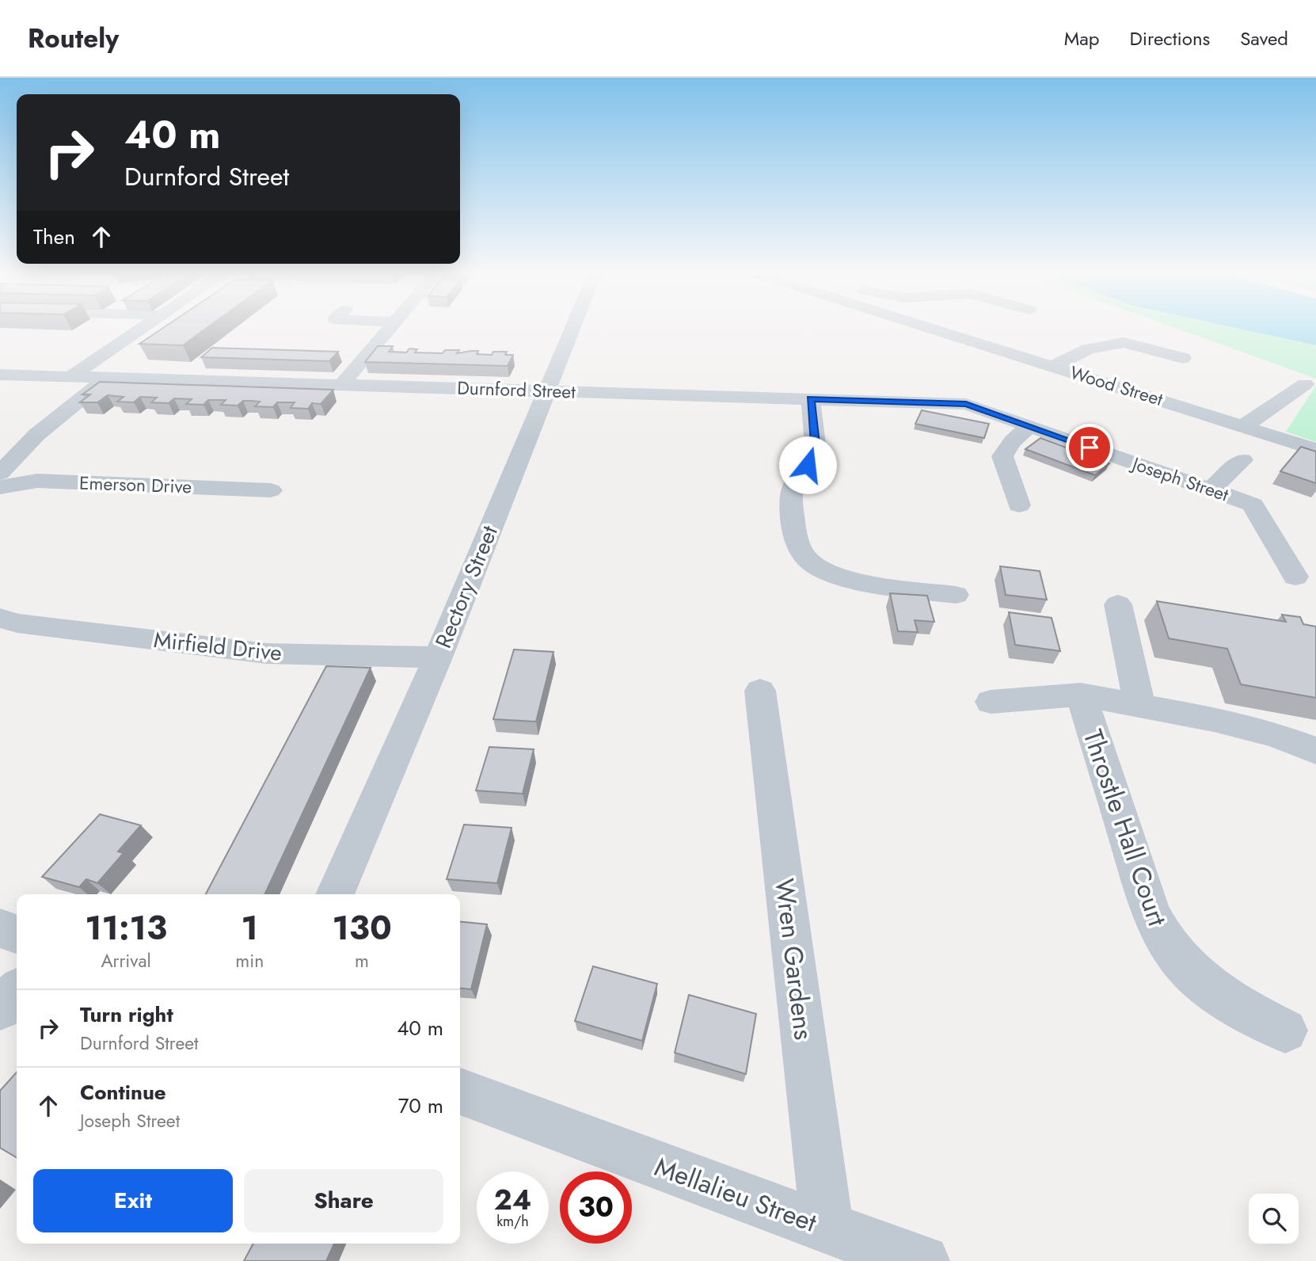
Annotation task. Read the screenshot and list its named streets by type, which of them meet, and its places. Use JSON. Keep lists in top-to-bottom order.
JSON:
{
  "streets": {
    "street": [
      "Wood Street",
      "Durnford Street",
      "Joseph Street",
      "Emerson Drive",
      "Rectory Street",
      "Mirfield Drive",
      "Throstle Hall Court",
      "Wren Gardens",
      "Mellalieu Street"
    ]
  },
  "crossings": [
    ["Durnford Street", "Joseph Street"],
    ["Durnford Street", "Rectory Street"],
    ["Rectory Street", "Mirfield Drive"],
    ["Wren Gardens", "Mellalieu Street"]
  ],
  "page": {
    "header": "Routely",
    "nav": ["Map", "Directions", "Saved"],
    "turn": ["40 m", "Durnford Street"],
    "then": "Then",
    "eta": [
      "11:13",
      "Arrival",
      "1",
      "min",
      "130",
      "m"
    ],
    "list": [
      {
        "name": "Turn right",
        "note": "Durnford Street",
        "value": "40 m"
      },
      {
        "name": "Continue",
        "note": "Joseph Street",
        "value": "70 m"
      }
    ],
    "buttons": ["Exit", "Share"],
    "speed": "24 km/h",
    "limit": "30"
  }
}
